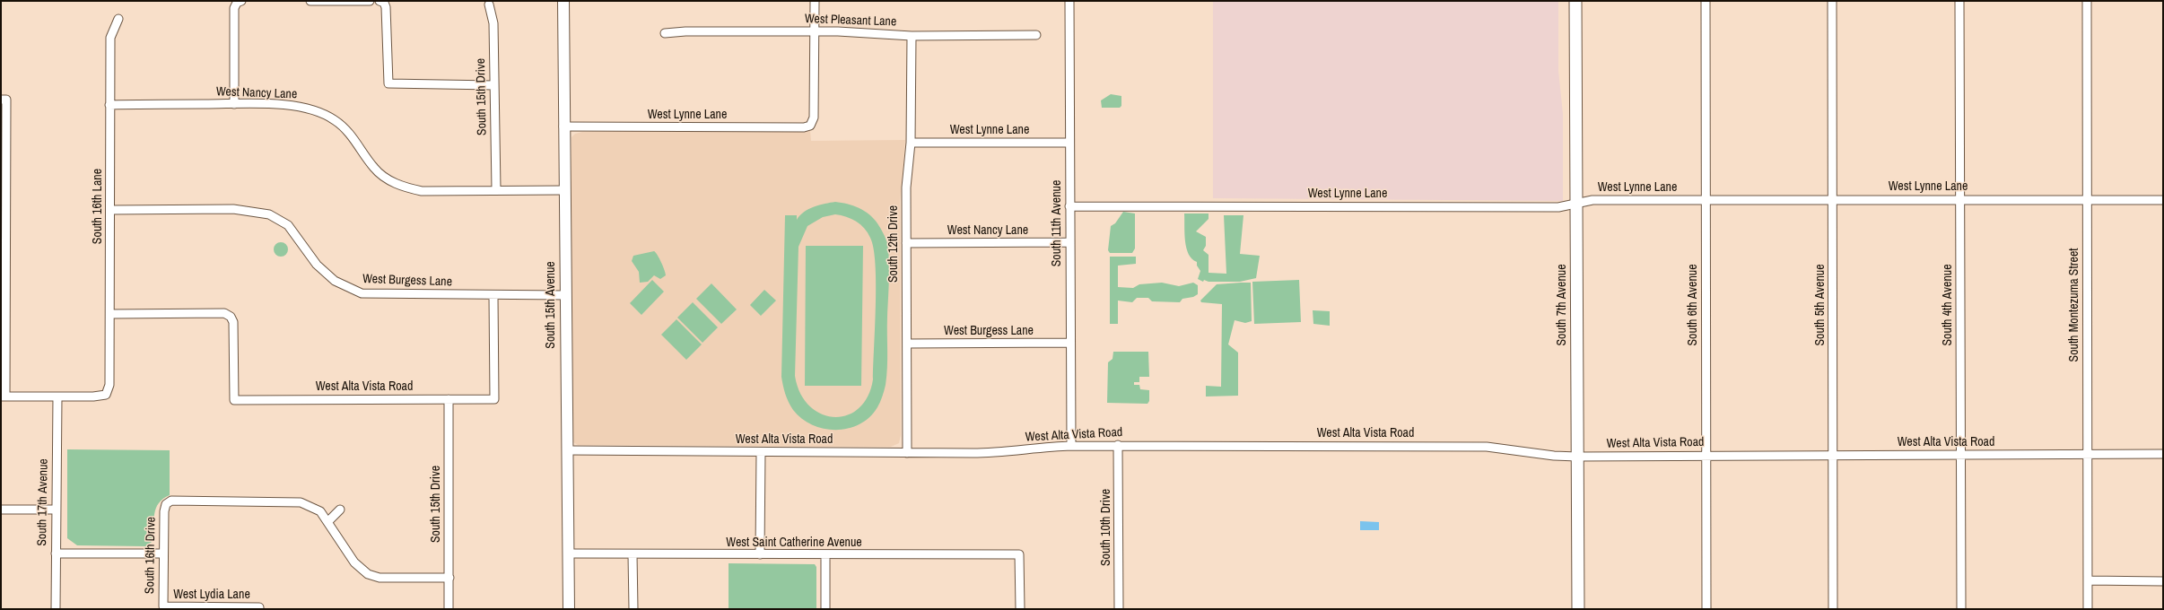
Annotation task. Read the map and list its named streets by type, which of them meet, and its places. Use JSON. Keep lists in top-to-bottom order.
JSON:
{
  "streets": {
    "main road": ["South 7th Avenue"],
    "street": [
      "West Pleasant Lane",
      "West Nancy Lane",
      "South 15th Drive",
      "West Lynne Lane",
      "South 16th Lane",
      "South 11th Avenue",
      "South 12th Drive",
      "West Burgess Lane",
      "South 15th Avenue",
      "South 6th Avenue",
      "South 5th Avenue",
      "South 4th Avenue",
      "South Montezuma Street",
      "West Alta Vista Road",
      "South 17th Avenue",
      "South 10th Drive",
      "West Saint Catherine Avenue",
      "South 16th Drive",
      "West Lydia Lane"
    ]
  },
  "crossings": [
    ["West Pleasant Lane", "West Lynne Lane"],
    ["West Pleasant Lane", "South 12th Drive"],
    ["West Nancy Lane", "South 15th Drive"],
    ["West Nancy Lane", "South 16th Lane"],
    ["West Nancy Lane", "South 11th Avenue"],
    ["West Nancy Lane", "South 12th Drive"],
    ["West Nancy Lane", "South 15th Avenue"],
    ["South 15th Drive", "West Alta Vista Road"],
    ["West Lynne Lane", "South 11th Avenue"],
    ["West Lynne Lane", "South 12th Drive"],
    ["West Lynne Lane", "South 15th Avenue"],
    ["West Lynne Lane", "South 7th Avenue"],
    ["West Lynne Lane", "South 6th Avenue"],
    ["West Lynne Lane", "South 5th Avenue"],
    ["West Lynne Lane", "South 4th Avenue"],
    ["West Lynne Lane", "South Montezuma Street"],
    ["South 16th Lane", "West Burgess Lane"],
    ["South 16th Lane", "West Alta Vista Road"],
    ["South 16th Lane", "South 17th Avenue"],
    ["South 11th Avenue", "West Burgess Lane"],
    ["South 11th Avenue", "West Alta Vista Road"],
    ["South 12th Drive", "West Burgess Lane"],
    ["South 12th Drive", "West Alta Vista Road"],
    ["West Burgess Lane", "South 15th Avenue"],
    ["West Burgess Lane", "West Alta Vista Road"],
    ["South 15th Avenue", "West Alta Vista Road"],
    ["South 15th Avenue", "West Saint Catherine Avenue"],
    ["South 7th Avenue", "West Alta Vista Road"],
    ["South 6th Avenue", "West Alta Vista Road"],
    ["South 5th Avenue", "West Alta Vista Road"],
    ["South 4th Avenue", "West Alta Vista Road"],
    ["South Montezuma Street", "West Alta Vista Road"],
    ["West Alta Vista Road", "South 10th Drive"],
    ["South 16th Drive", "West Lydia Lane"]
  ]
}
